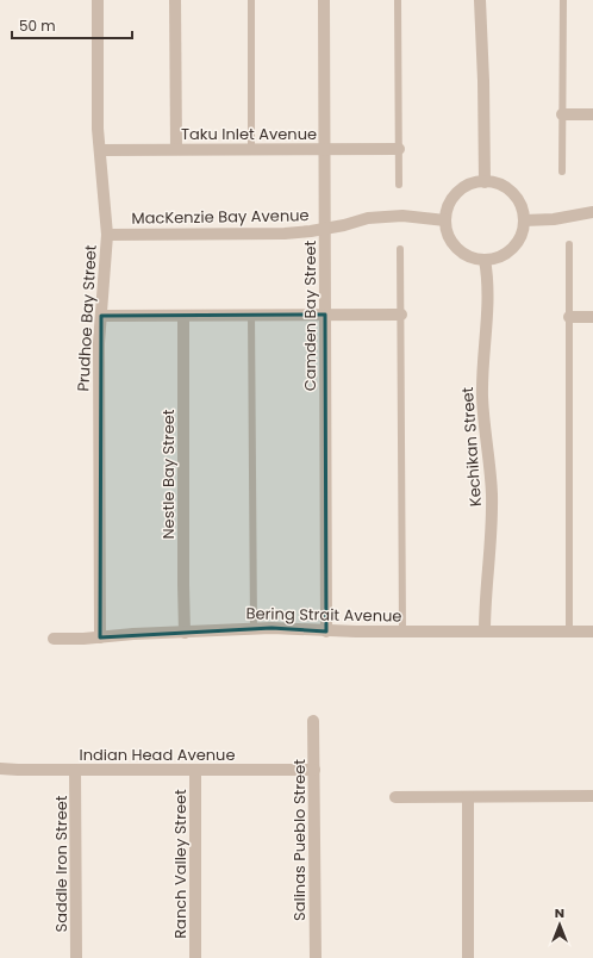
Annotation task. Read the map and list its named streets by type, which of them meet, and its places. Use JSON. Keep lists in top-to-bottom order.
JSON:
{
  "streets": {
    "street": [
      "Taku Inlet Avenue",
      "MacKenzie Bay Avenue",
      "Camden Bay Street",
      "Prudhoe Bay Street",
      "Kechikan Street",
      "Nestle Bay Street",
      "Bering Strait Avenue",
      "Indian Head Avenue",
      "Salinas Pueblo Street",
      "Saddle Iron Street",
      "Ranch Valley Street"
    ]
  },
  "crossings": [
    ["Taku Inlet Avenue", "Camden Bay Street"],
    ["Taku Inlet Avenue", "Prudhoe Bay Street"],
    ["MacKenzie Bay Avenue", "Camden Bay Street"],
    ["MacKenzie Bay Avenue", "Prudhoe Bay Street"],
    ["MacKenzie Bay Avenue", "Kechikan Street"],
    ["Camden Bay Street", "Bering Strait Avenue"],
    ["Prudhoe Bay Street", "Bering Strait Avenue"],
    ["Kechikan Street", "Bering Strait Avenue"],
    ["Nestle Bay Street", "Bering Strait Avenue"],
    ["Indian Head Avenue", "Salinas Pueblo Street"],
    ["Indian Head Avenue", "Saddle Iron Street"],
    ["Indian Head Avenue", "Ranch Valley Street"]
  ],
  "scale_bar": "50 m",
  "north": "top"
}
